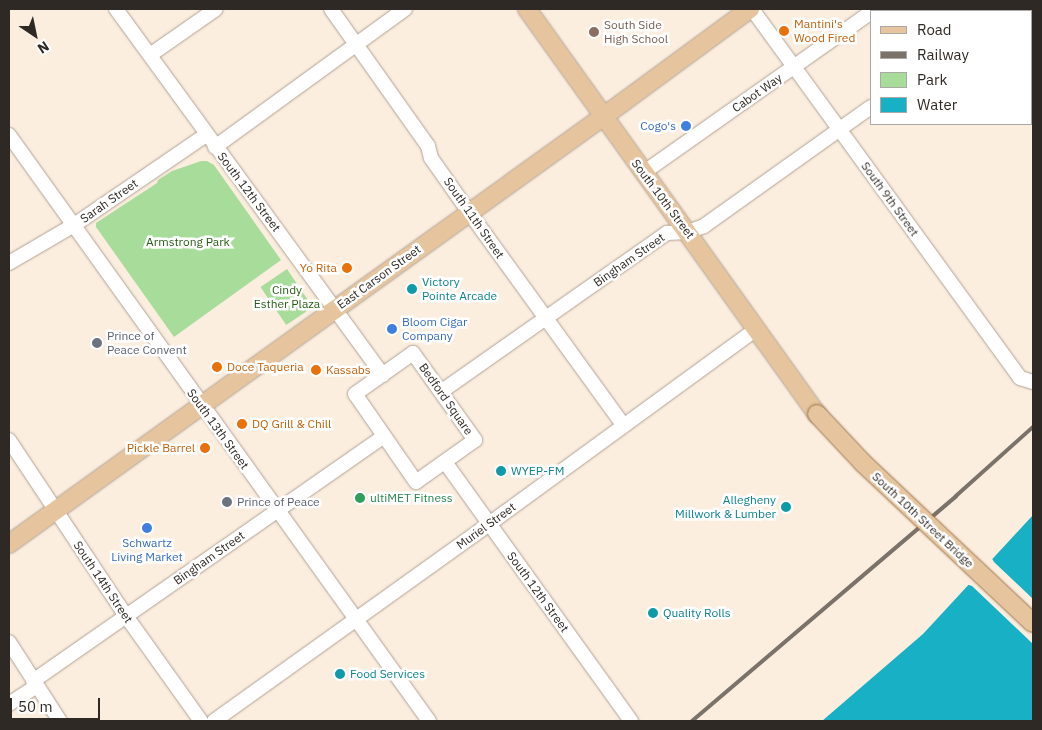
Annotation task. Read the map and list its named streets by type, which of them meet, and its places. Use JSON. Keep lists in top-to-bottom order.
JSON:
{
  "streets": {
    "main road": ["South 10th Street", "East Carson Street", "South 10th Street Bridge"],
    "street": [
      "Cabot Way",
      "South 12th Street",
      "South 9th Street",
      "Sarah Street",
      "South 11th Street",
      "Bingham Street",
      "Bedford Square",
      "South 13th Street",
      "Muriel Street",
      "South 14th Street"
    ]
  },
  "crossings": [
    ["Cabot Way", "South 10th Street"],
    ["Cabot Way", "South 9th Street"],
    ["South 12th Street", "Sarah Street"],
    ["South 12th Street", "East Carson Street"],
    ["South 12th Street", "Bedford Square"],
    ["South 12th Street", "Muriel Street"],
    ["South 10th Street", "Bingham Street"],
    ["South 10th Street", "East Carson Street"],
    ["South 10th Street", "South 10th Street Bridge"],
    ["South 10th Street", "Muriel Street"],
    ["South 9th Street", "Bingham Street"],
    ["South 9th Street", "East Carson Street"],
    ["Sarah Street", "South 13th Street"],
    ["South 11th Street", "Bingham Street"],
    ["South 11th Street", "East Carson Street"],
    ["South 11th Street", "Muriel Street"],
    ["Bingham Street", "Bedford Square"],
    ["Bingham Street", "South 13th Street"],
    ["Bingham Street", "South 14th Street"],
    ["East Carson Street", "South 13th Street"],
    ["East Carson Street", "South 14th Street"],
    ["South 13th Street", "Muriel Street"]
  ],
  "parks": ["Armstrong Park", "Cindy Esther Plaza"],
  "places": [
    "Mantini's Wood Fired",
    "South Side High School",
    "Cogo's",
    "Yo Rita",
    "Victory Pointe Arcade",
    "Bloom Cigar Company",
    "Prince of Peace Convent",
    "Doce Taqueria",
    "Kassabs",
    "DQ Grill & Chill",
    "Pickle Barrel",
    "WYEP-FM",
    "ultiMET Fitness",
    "Prince of Peace",
    "Allegheny Millwork & Lumber",
    "Schwartz Living Market",
    "Quality Rolls",
    "Food Services"
  ],
  "legend": [
    "Road",
    "Railway",
    "Park",
    "Water"
  ],
  "scale_bar": "50 m",
  "north": "bottom right"
}
